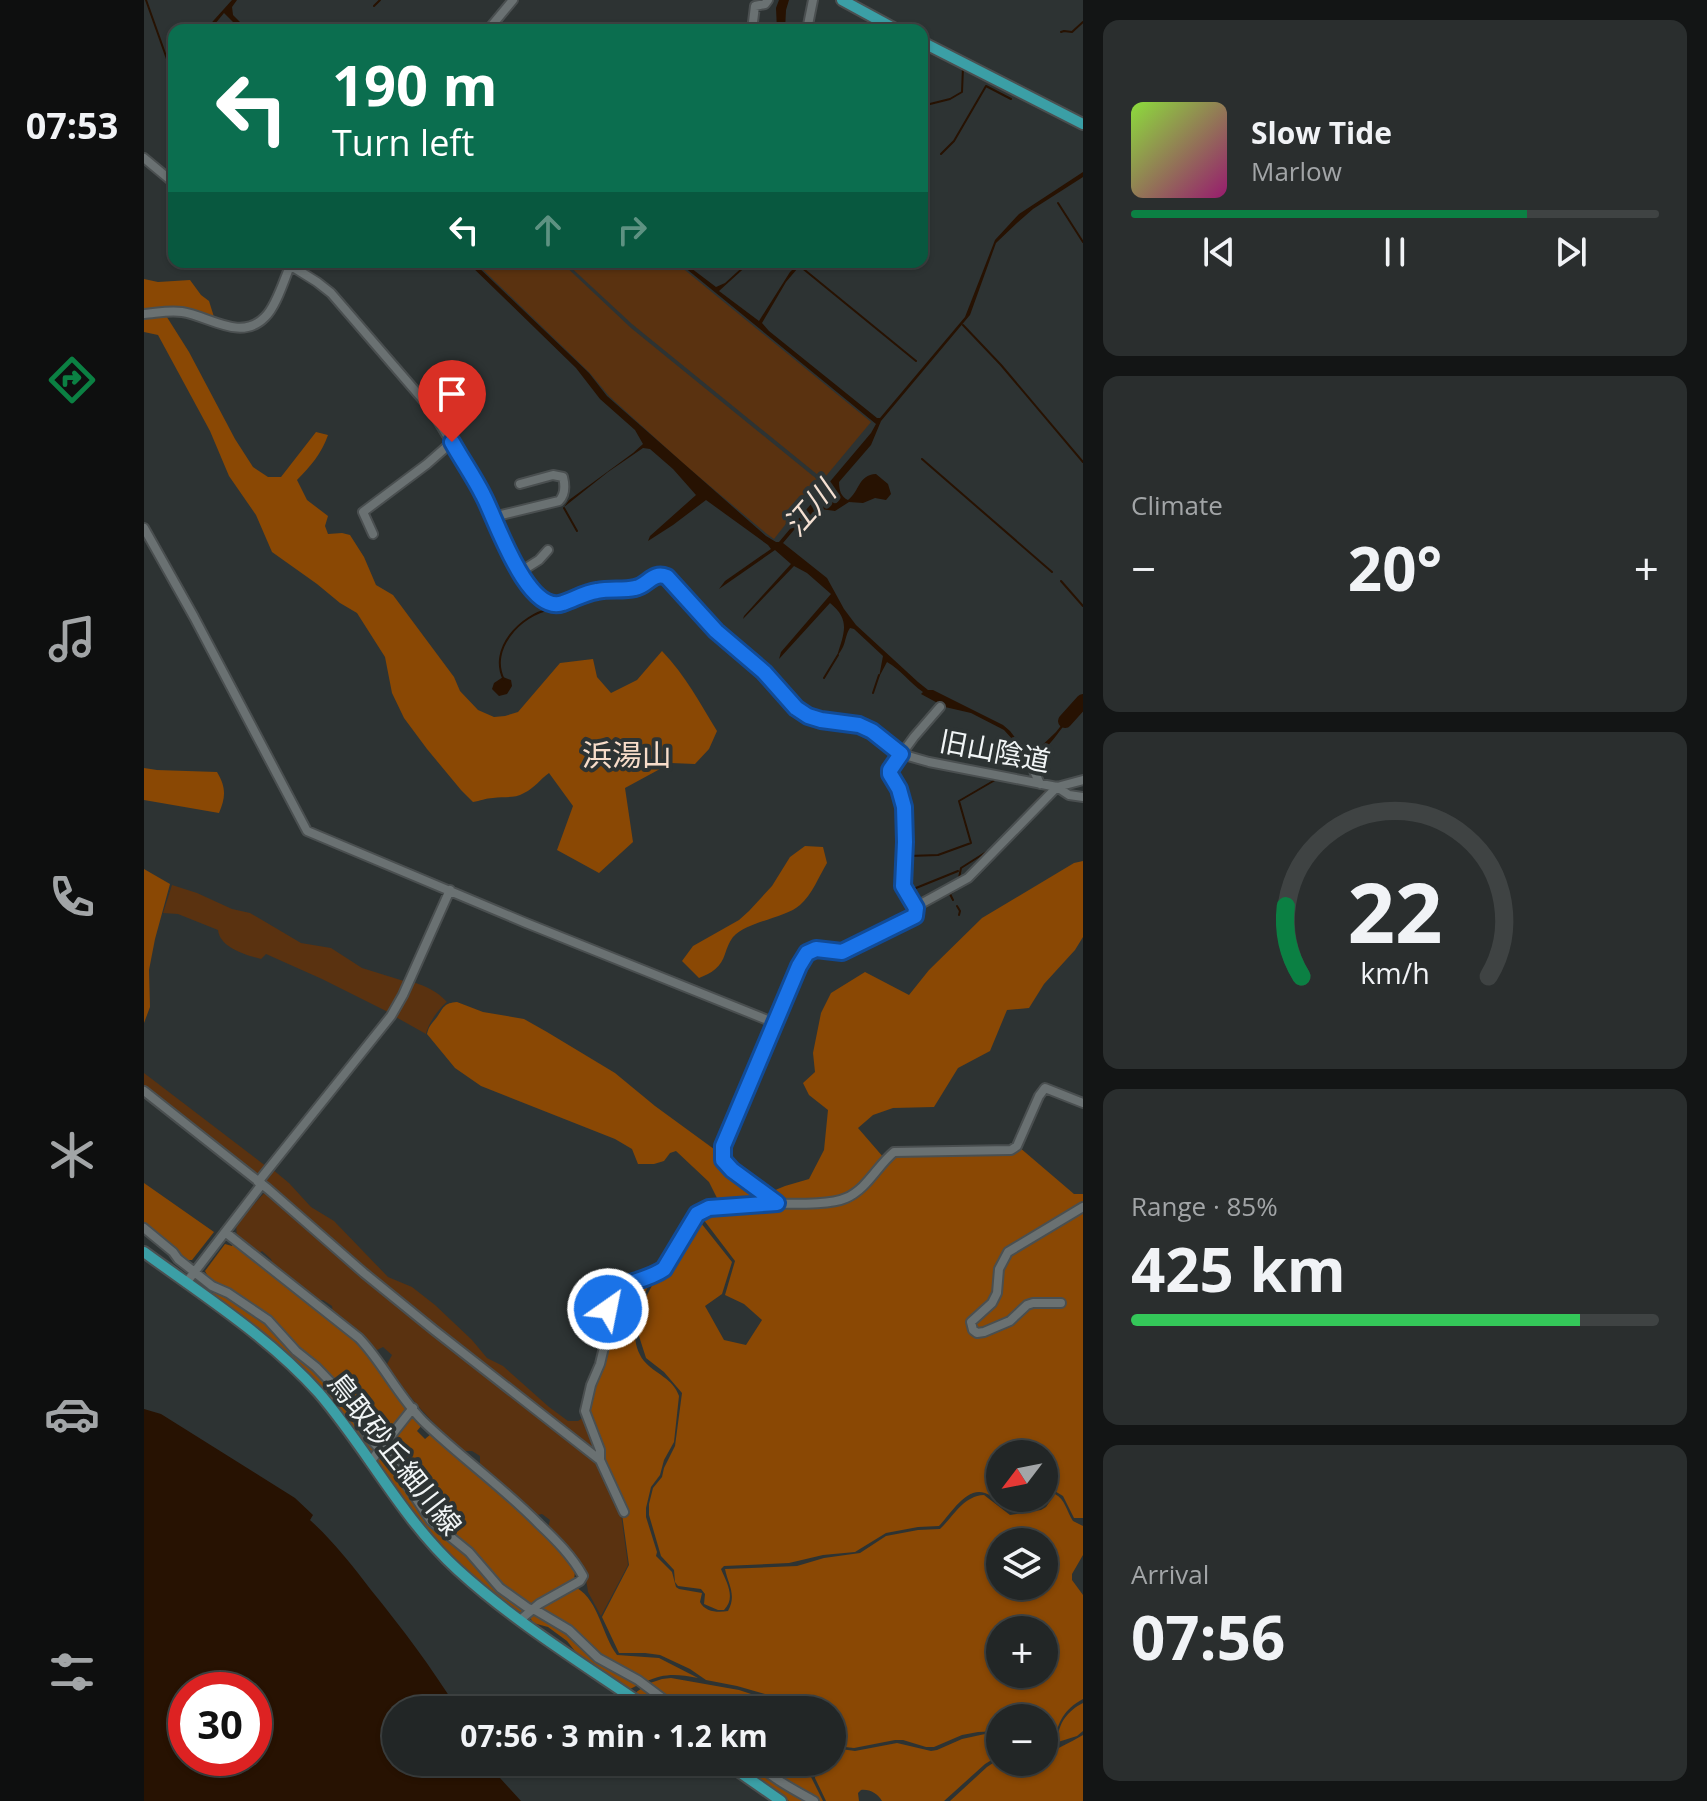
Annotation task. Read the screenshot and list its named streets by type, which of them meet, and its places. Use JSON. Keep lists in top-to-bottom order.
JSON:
{
  "streets": {
    "main road": ["鳥取砂丘細川線"],
    "street": ["旧山陰道"]
  },
  "districts": ["浜湯山"],
  "water": ["江川"],
  "north": "bottom left",
  "page": {
    "tabs": "07:53",
    "turn": ["190 m", "Turn left"],
    "song": ["Slow Tide", "Marlow"],
    "tile": [
      "Climate",
      ["Range · 85%", "425 km"],
      ["Arrival", "07:56"]
    ],
    "heat": ["−", "20°", "+"],
    "map_buttons": ["+", "−"],
    "limit": "30",
    "trip": "07:56 · 3 min · 1.2 km",
    "gauge": ["22", "km/h"]
  }
}
